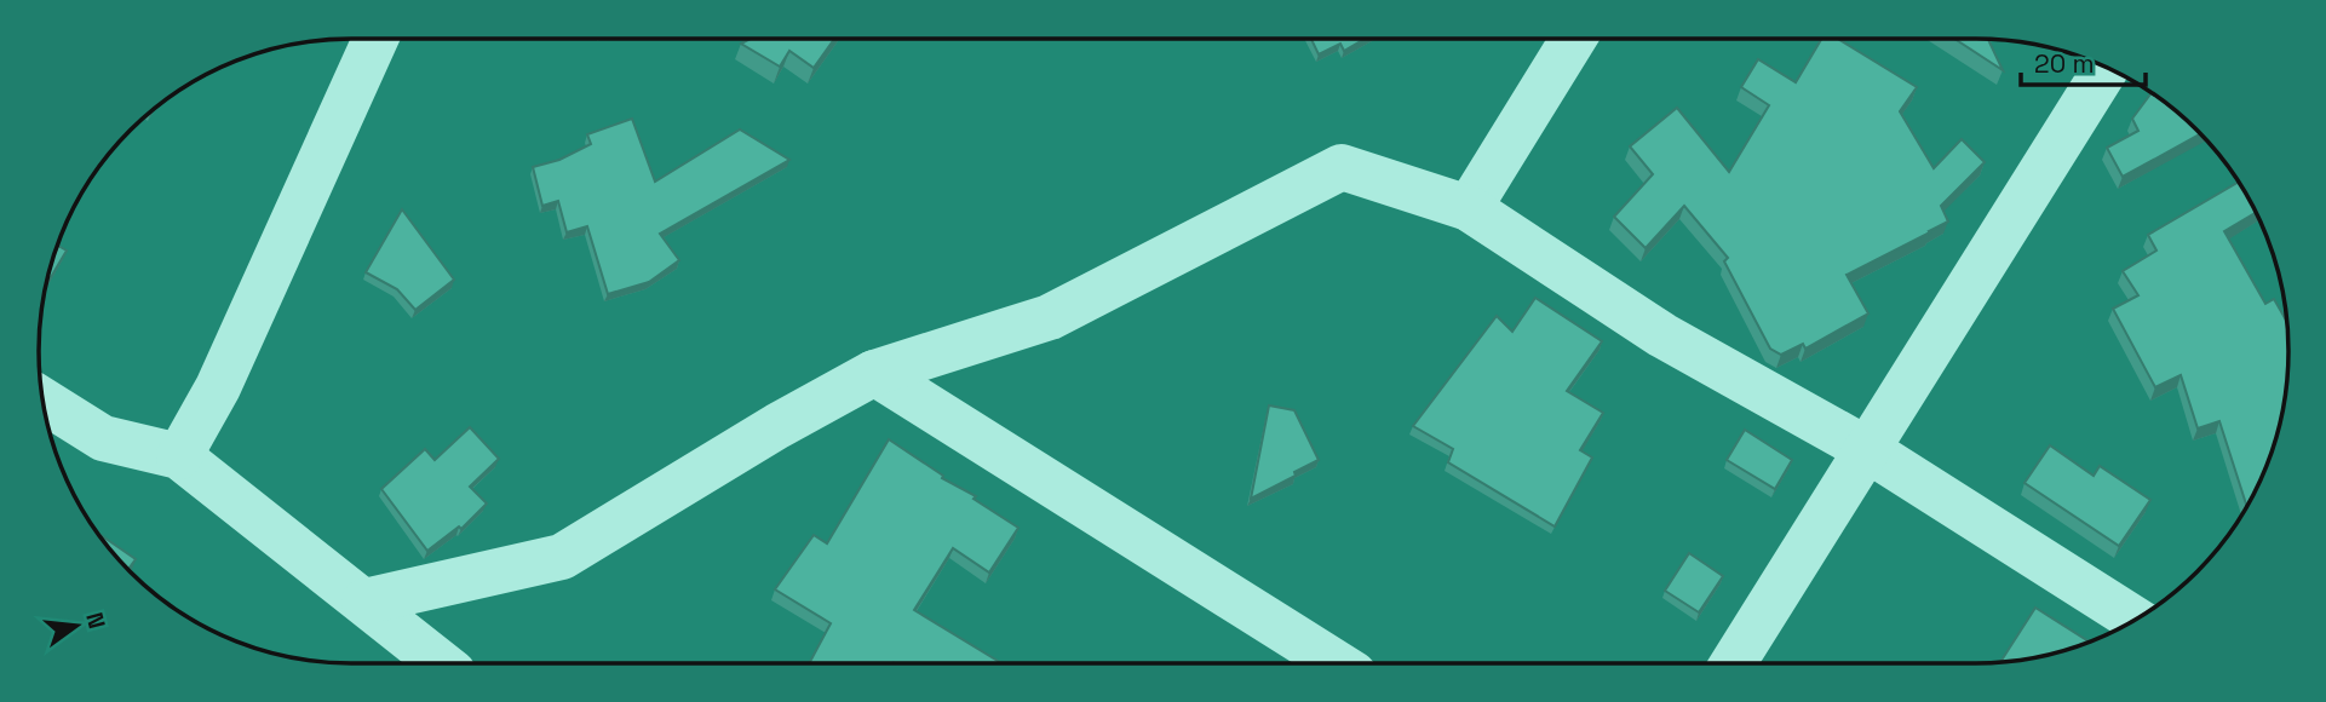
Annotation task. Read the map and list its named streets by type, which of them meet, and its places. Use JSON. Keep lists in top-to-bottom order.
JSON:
{
  "scale_bar": "20 m",
  "north": "right"
}
